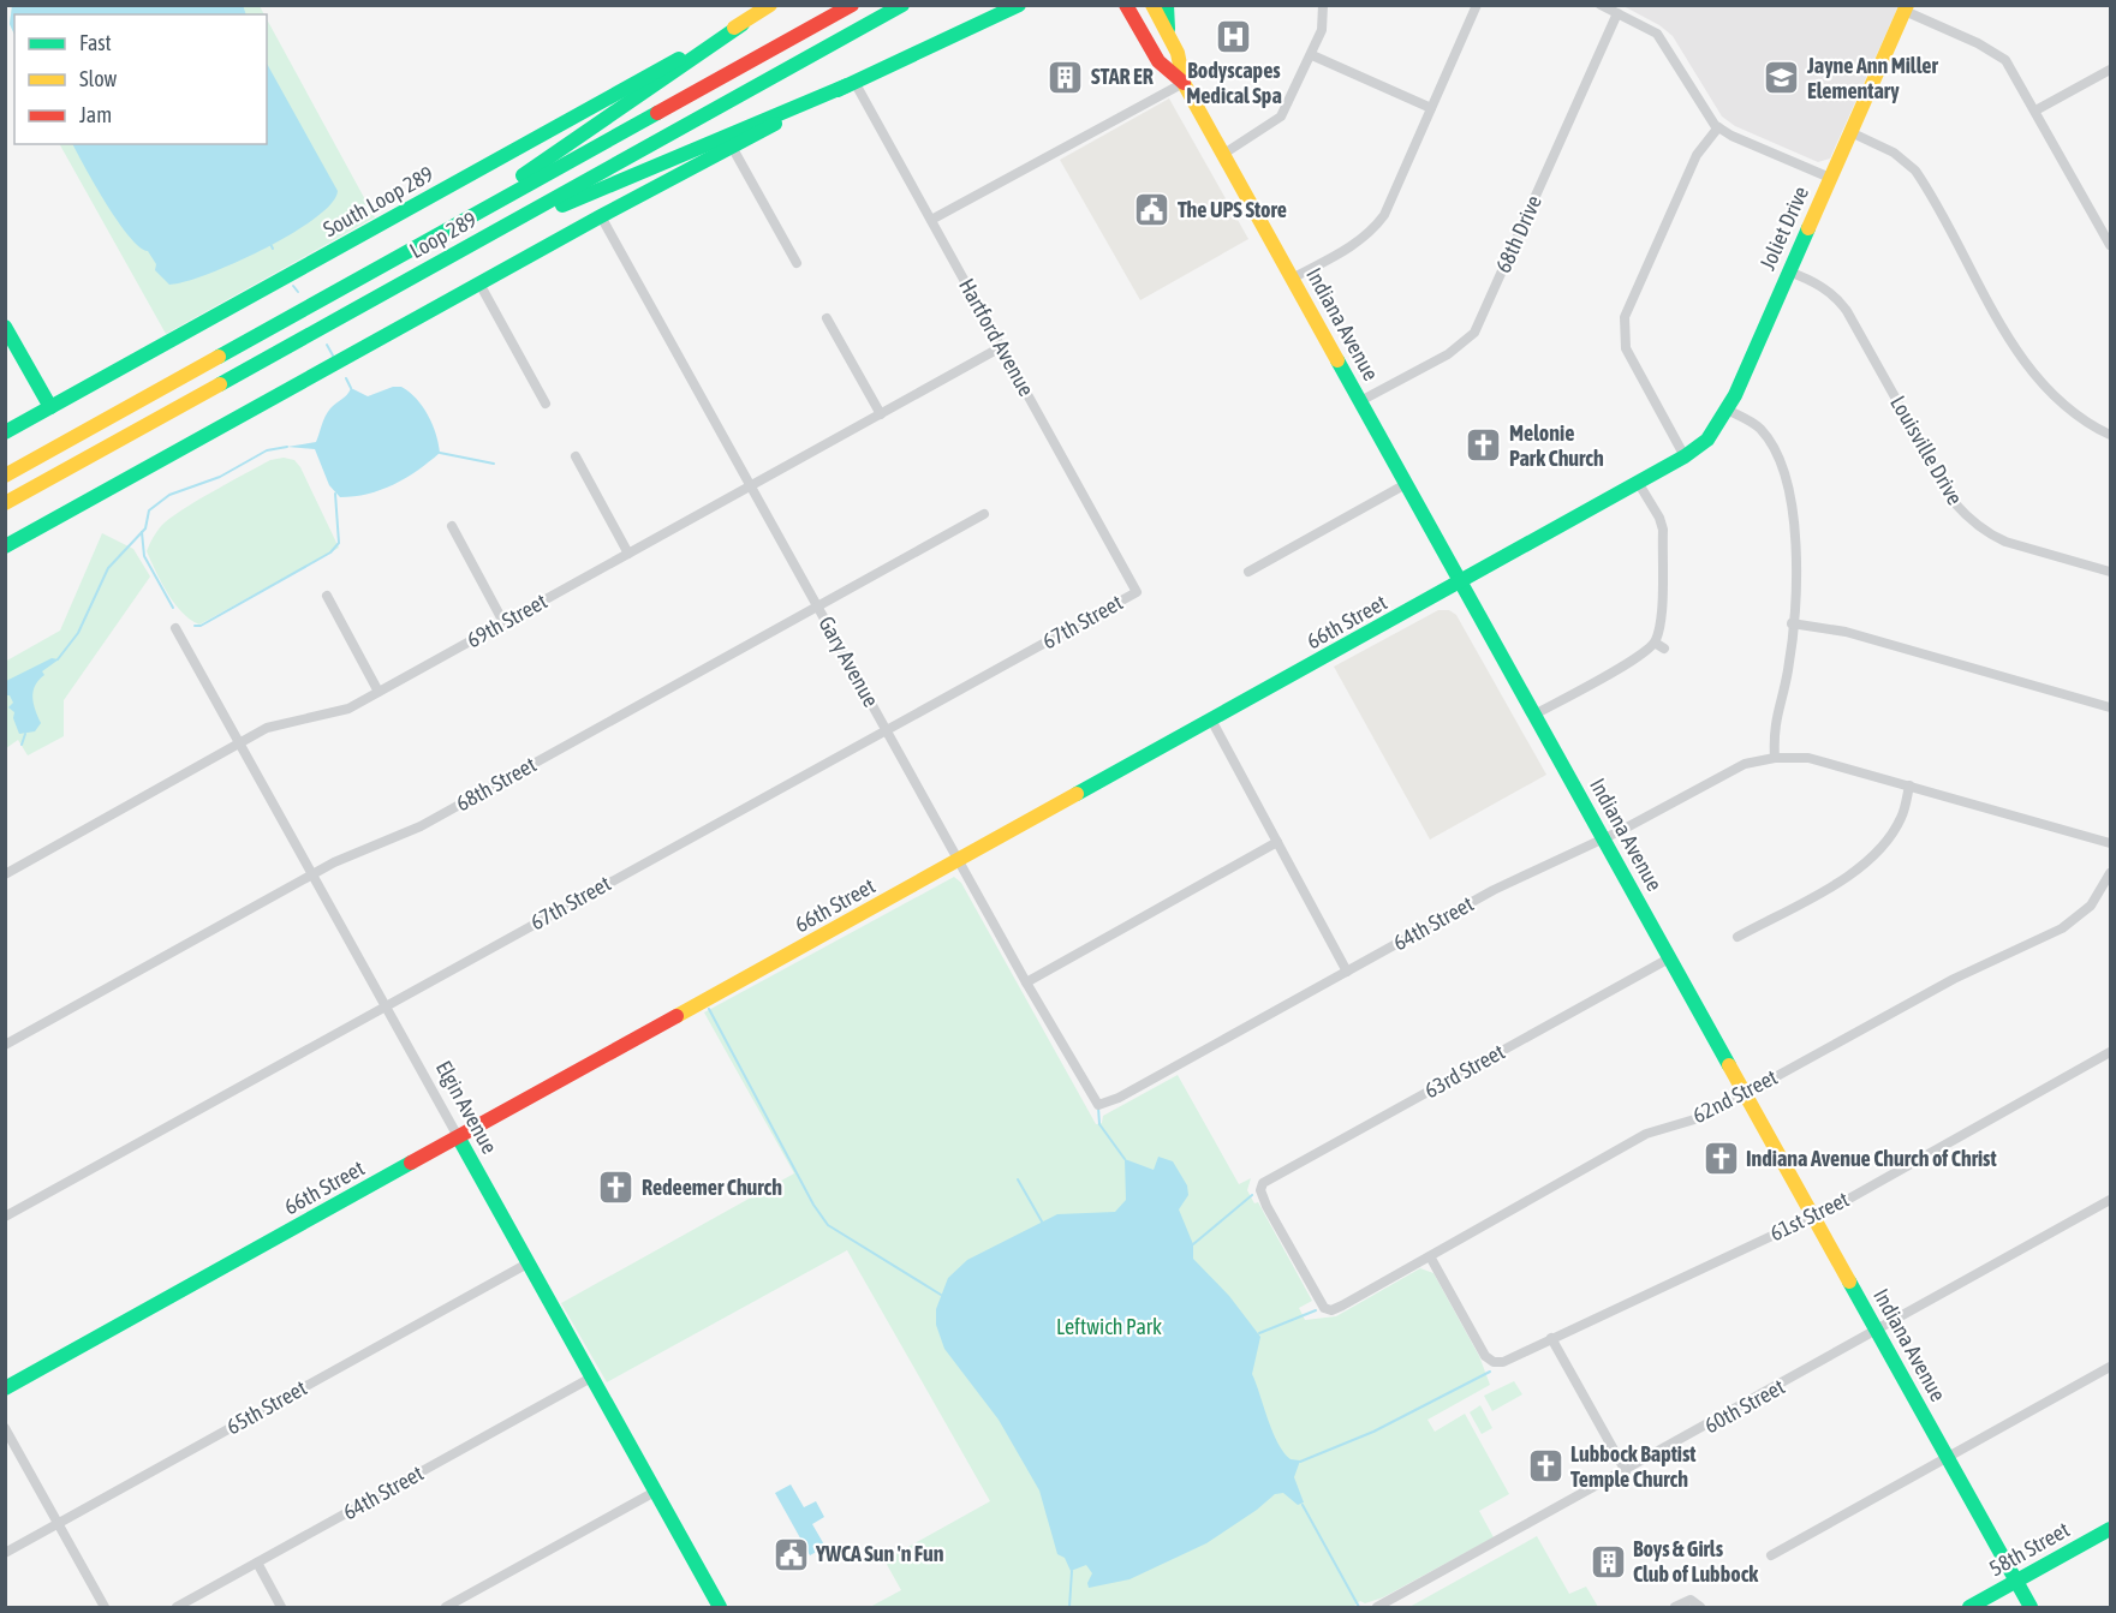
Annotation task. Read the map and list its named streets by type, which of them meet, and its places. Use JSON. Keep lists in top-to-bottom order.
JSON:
{
  "streets": {
    "main road": [
      "South Loop 289",
      "Joliet Drive",
      "Loop 289",
      "Indiana Avenue",
      "66th Street",
      "Elgin Avenue",
      "58th Street"
    ],
    "street": [
      "68th Drive",
      "Hartford Avenue",
      "Louisville Drive",
      "69th Street",
      "67th Street",
      "Gary Avenue",
      "68th Street",
      "64th Street",
      "63rd Street",
      "62nd Street",
      "61st Street",
      "60th Street",
      "65th Street"
    ]
  },
  "crossings": [
    ["Joliet Drive", "Louisville Drive"],
    ["Joliet Drive", "66th Street"],
    ["68th Drive", "Indiana Avenue"],
    ["Indiana Avenue", "66th Street"],
    ["Indiana Avenue", "64th Street"],
    ["Indiana Avenue", "63rd Street"],
    ["Indiana Avenue", "62nd Street"],
    ["Indiana Avenue", "61st Street"],
    ["Indiana Avenue", "60th Street"],
    ["Indiana Avenue", "58th Street"],
    ["Hartford Avenue", "69th Street"],
    ["Hartford Avenue", "67th Street"],
    ["69th Street", "Gary Avenue"],
    ["69th Street", "Elgin Avenue"],
    ["67th Street", "Gary Avenue"],
    ["67th Street", "Elgin Avenue"],
    ["66th Street", "Gary Avenue"],
    ["66th Street", "Elgin Avenue"],
    ["Gary Avenue", "68th Street"],
    ["Gary Avenue", "64th Street"],
    ["68th Street", "Elgin Avenue"],
    ["64th Street", "Elgin Avenue"],
    ["63rd Street", "62nd Street"],
    ["62nd Street", "61st Street"],
    ["Elgin Avenue", "65th Street"]
  ],
  "parks": ["Leftwich Park"],
  "places": {
    "hospital": ["Bodyscapes Medical Spa"],
    "building": ["STAR ER", "Boys & Girls Club of Lubbock"],
    "school or university": ["Jayne Ann Miller Elementary"],
    "public building": ["The UPS Store", "YWCA Sun 'n Fun"],
    "church": [
      "Melonie Park Church",
      "Indiana Avenue Church of Christ",
      "Redeemer Church",
      "Lubbock Baptist Temple Church"
    ]
  },
  "legend": ["Fast", "Slow", "Jam"]
}
